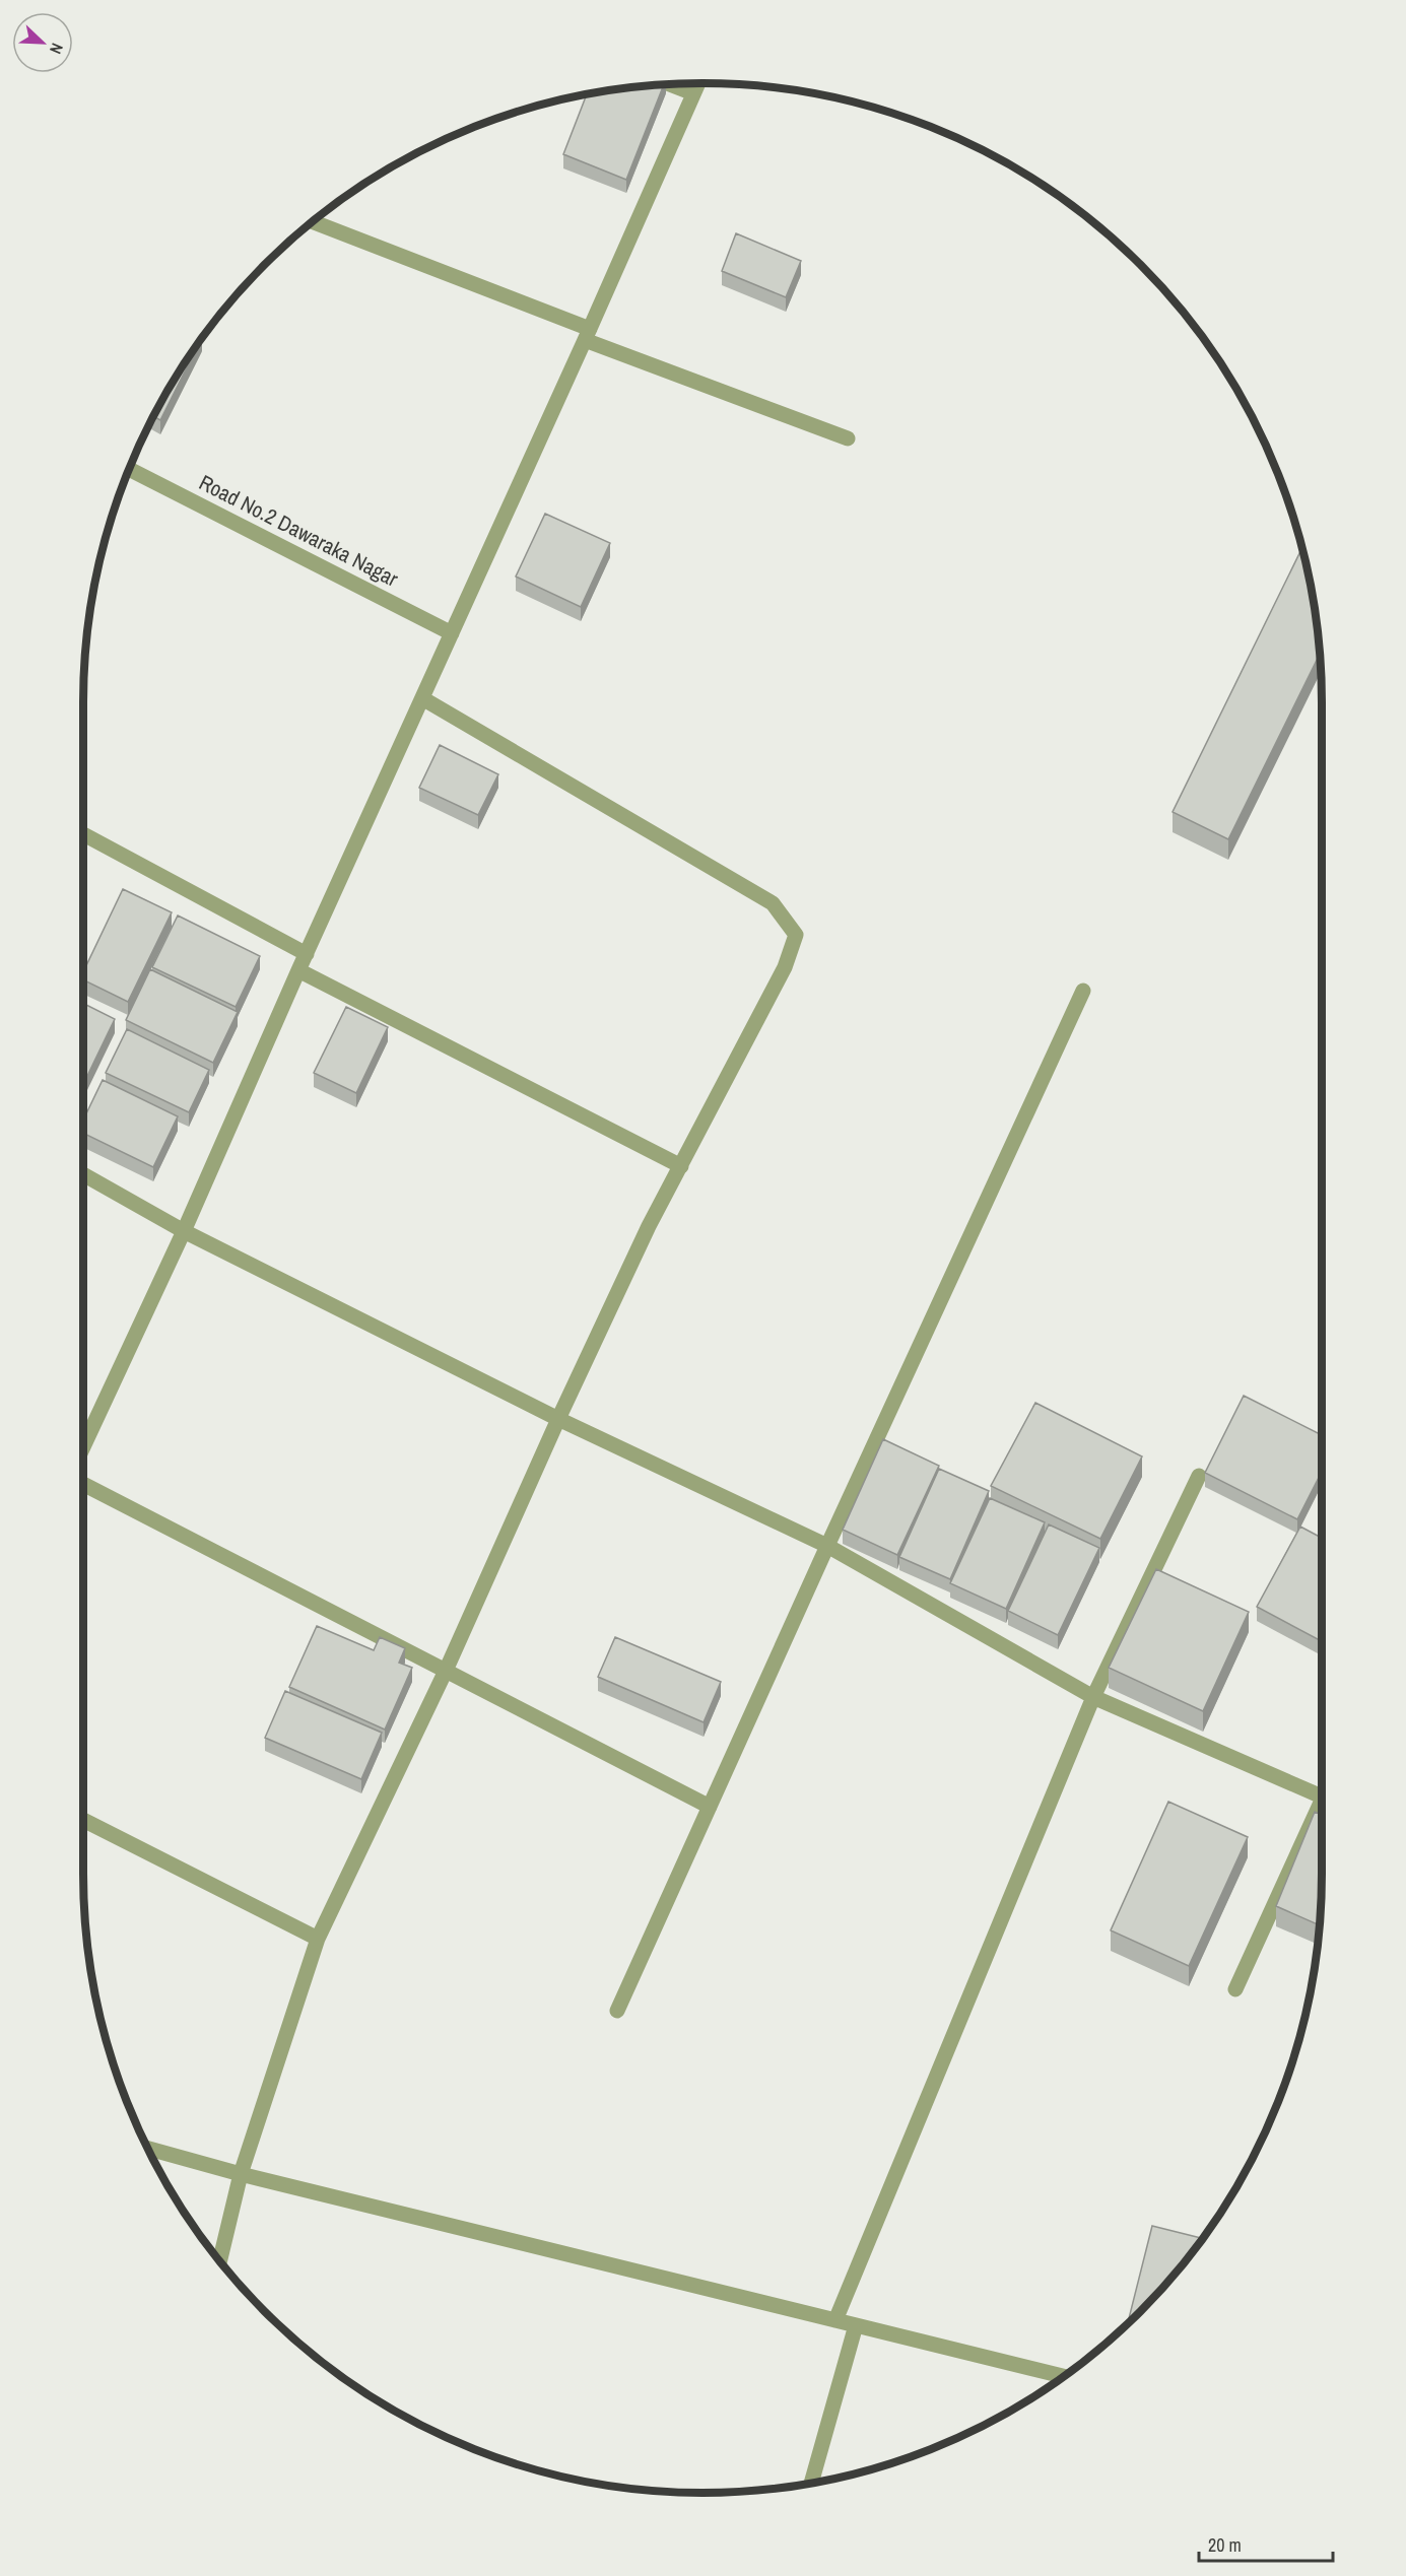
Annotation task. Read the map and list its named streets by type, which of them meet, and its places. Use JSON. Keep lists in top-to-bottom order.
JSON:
{
  "streets": {
    "street": ["Road No.2 Dawaraka Nagar"]
  },
  "scale_bar": "20 m",
  "north": "bottom right"
}
